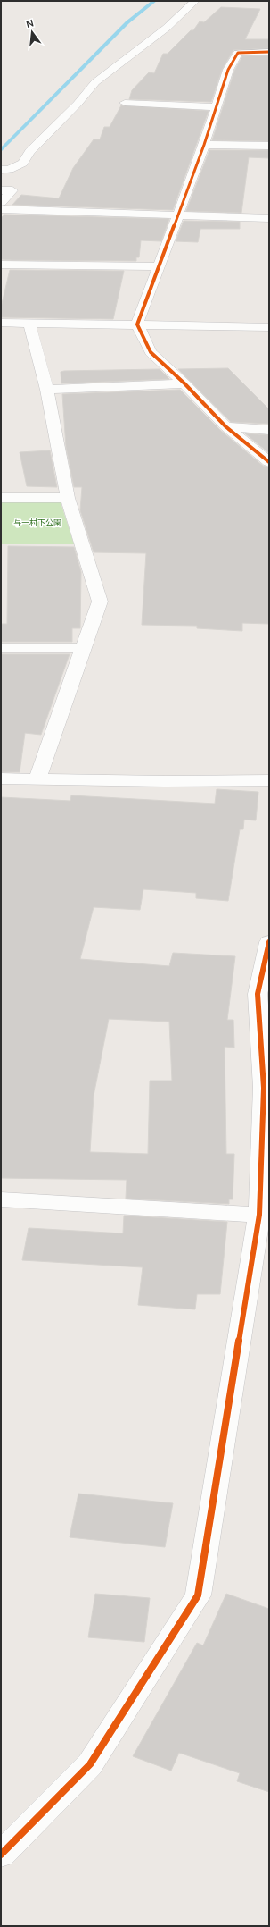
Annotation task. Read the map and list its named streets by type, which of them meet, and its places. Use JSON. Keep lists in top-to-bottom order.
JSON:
{
  "parks": ["与一村下公園"],
  "north": "top"
}
